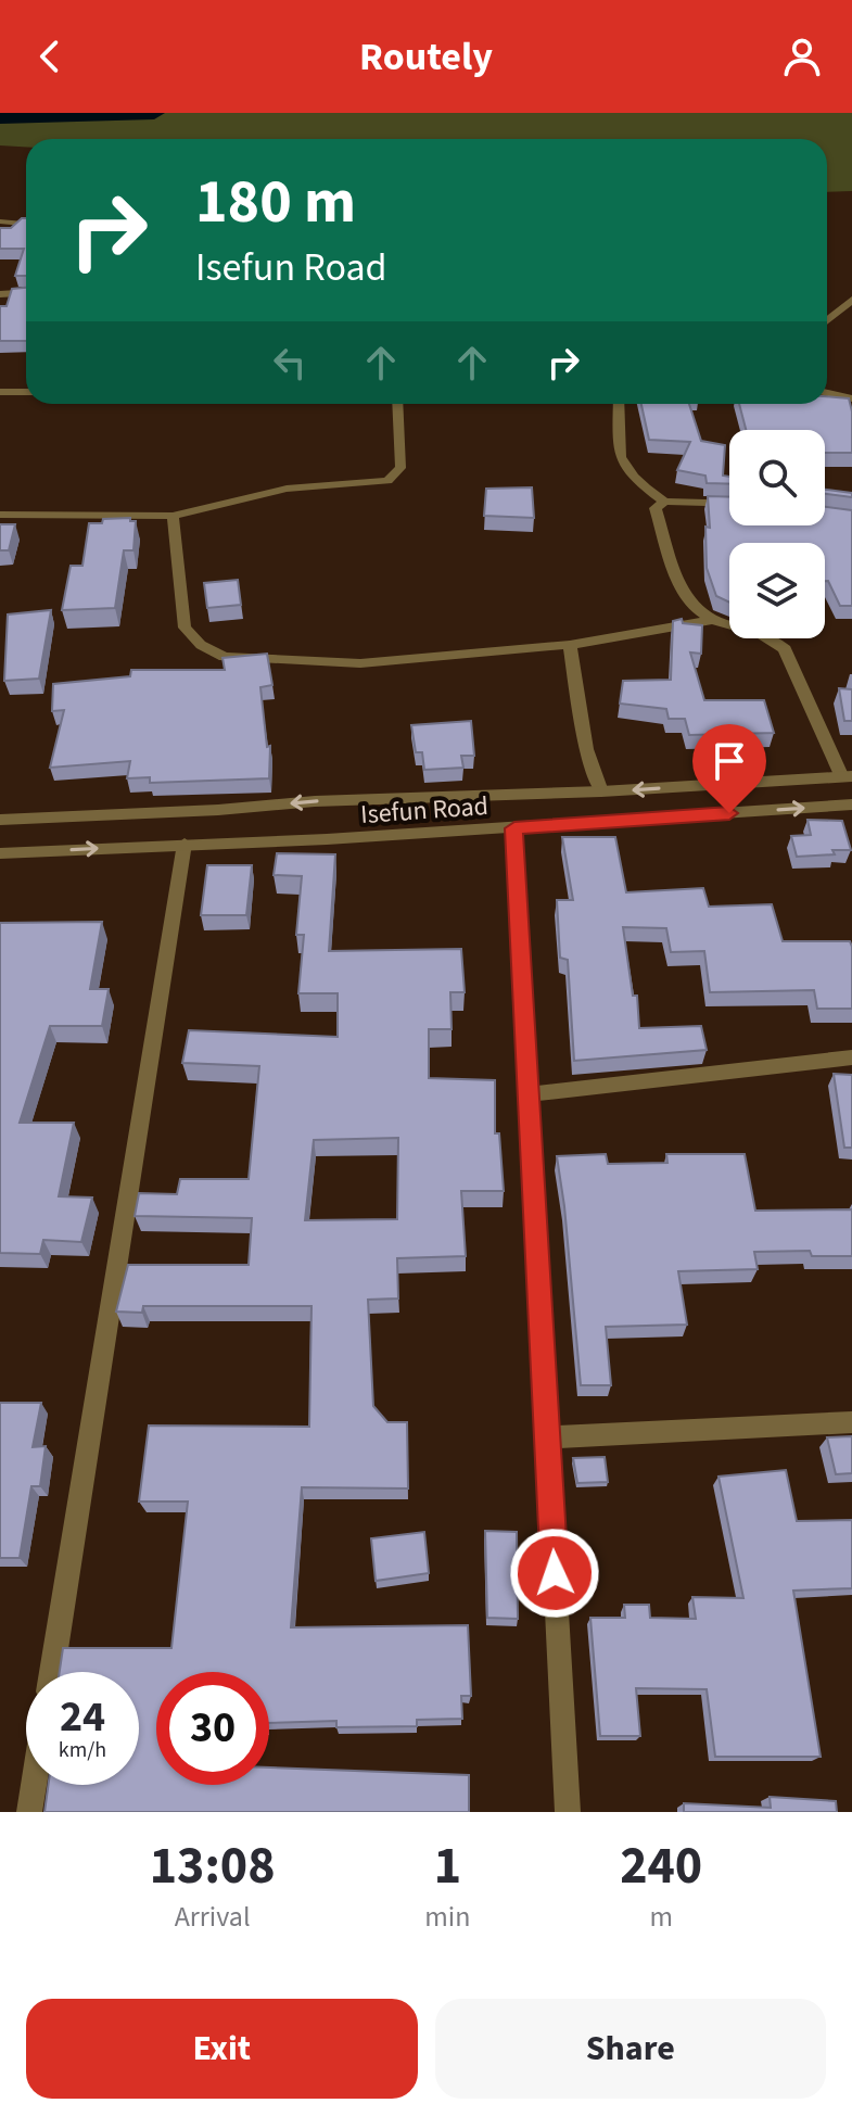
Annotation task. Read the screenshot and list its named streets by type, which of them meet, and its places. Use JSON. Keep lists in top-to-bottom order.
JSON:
{
  "streets": {
    "street": ["Isefun Road"]
  },
  "page": {
    "header": "Routely",
    "turn": ["180 m", "Isefun Road"],
    "speed": "24 km/h",
    "limit": "30",
    "eta": [
      "13:08",
      "Arrival",
      "1",
      "min",
      "240",
      "m"
    ],
    "buttons": ["Exit", "Share"]
  }
}
